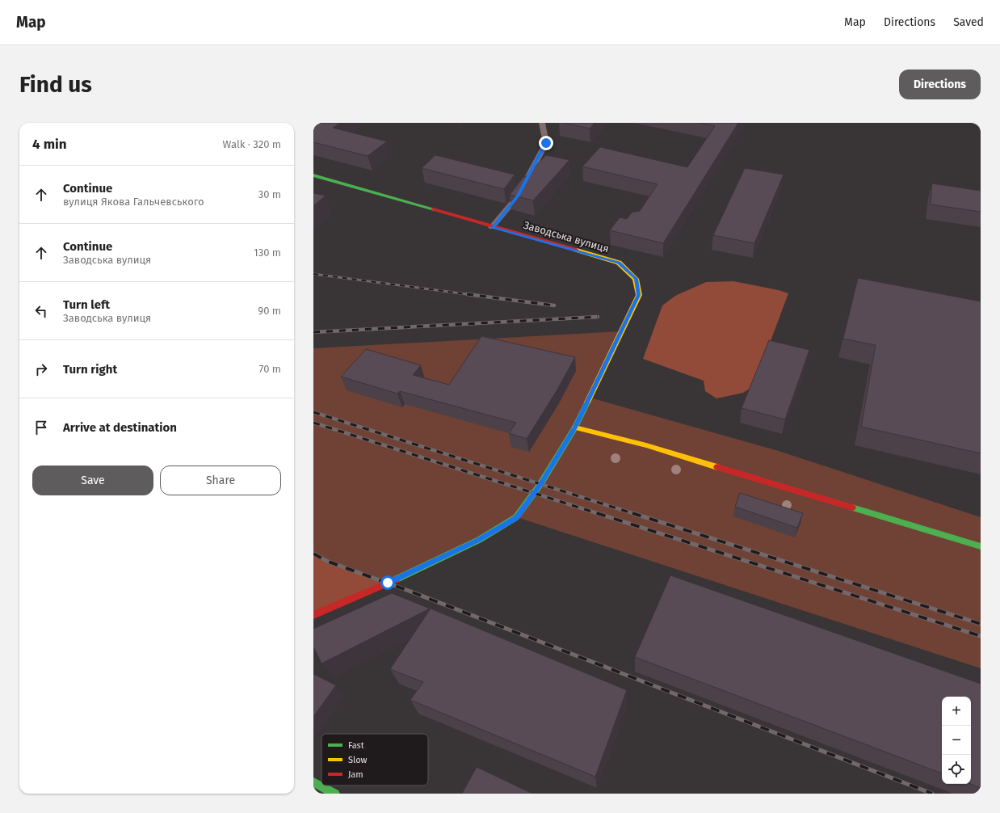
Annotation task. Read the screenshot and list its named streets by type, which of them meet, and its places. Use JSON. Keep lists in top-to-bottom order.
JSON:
{
  "streets": {
    "street": ["Заводська вулиця"]
  },
  "legend": ["Fast", "Slow", "Jam"],
  "page": {
    "header": "Map",
    "nav": ["Map", "Directions", "Saved"],
    "buttons": [
      "Directions",
      ["Save", "Share"]
    ],
    "title": "Find us",
    "heading": ["4 min", "Walk · 320 m"],
    "list": [
      ["Continue", "вулиця Якова Гальчевського", "30 m"],
      ["Continue", "Заводська вулиця", "130 m"],
      ["Turn left", "Заводська вулиця", "90 m"],
      ["Turn right", "70 m"],
      "Arrive at destination"
    ],
    "map_buttons": ["+", "−"]
  }
}
